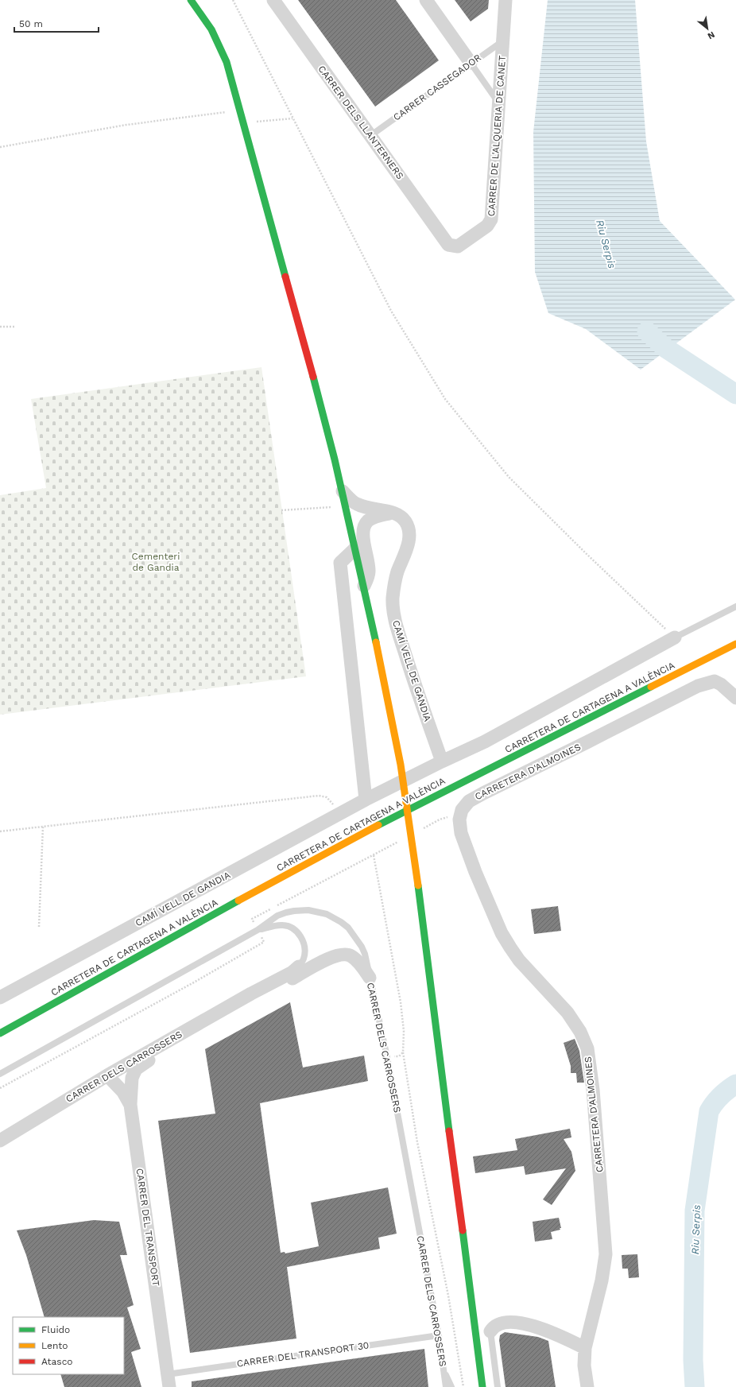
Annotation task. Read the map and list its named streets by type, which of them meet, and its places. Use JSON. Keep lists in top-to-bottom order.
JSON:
{
  "streets": {
    "main road": ["CARRETERA DE CARTAGENA A VALÈNCIA"],
    "street": [
      "CARRER DELS LLANTERNERS",
      "CARRER DE L'ALQUERIA DE CANET",
      "CAMÍ VELL DE GANDIA",
      "CARRETERA D'ALMOINES",
      "CARRER DELS CARROSSERS",
      "CARRER DEL TRANSPORT"
    ],
    "lane": ["CARRER CASSEGADOR", "CARRER DEL TRANSPORT 30"]
  },
  "crossings": [
    ["CARRER CASSEGADOR", "CARRER DELS LLANTERNERS"],
    ["CARRER CASSEGADOR", "CARRER DE L'ALQUERIA DE CANET"],
    ["CARRER DELS LLANTERNERS", "CARRER DE L'ALQUERIA DE CANET"],
    ["CARRER DELS CARROSSERS", "CARRER DEL TRANSPORT"],
    ["CARRER DELS CARROSSERS", "CARRER DEL TRANSPORT 30"],
    ["CARRER DEL TRANSPORT", "CARRER DEL TRANSPORT 30"]
  ],
  "water": ["Riu Serpis"],
  "parks": ["Cementeri de Gandia"],
  "legend": ["Fluido", "Lento", "Atasco"],
  "scale_bar": "50 m",
  "north": "bottom right"
}
